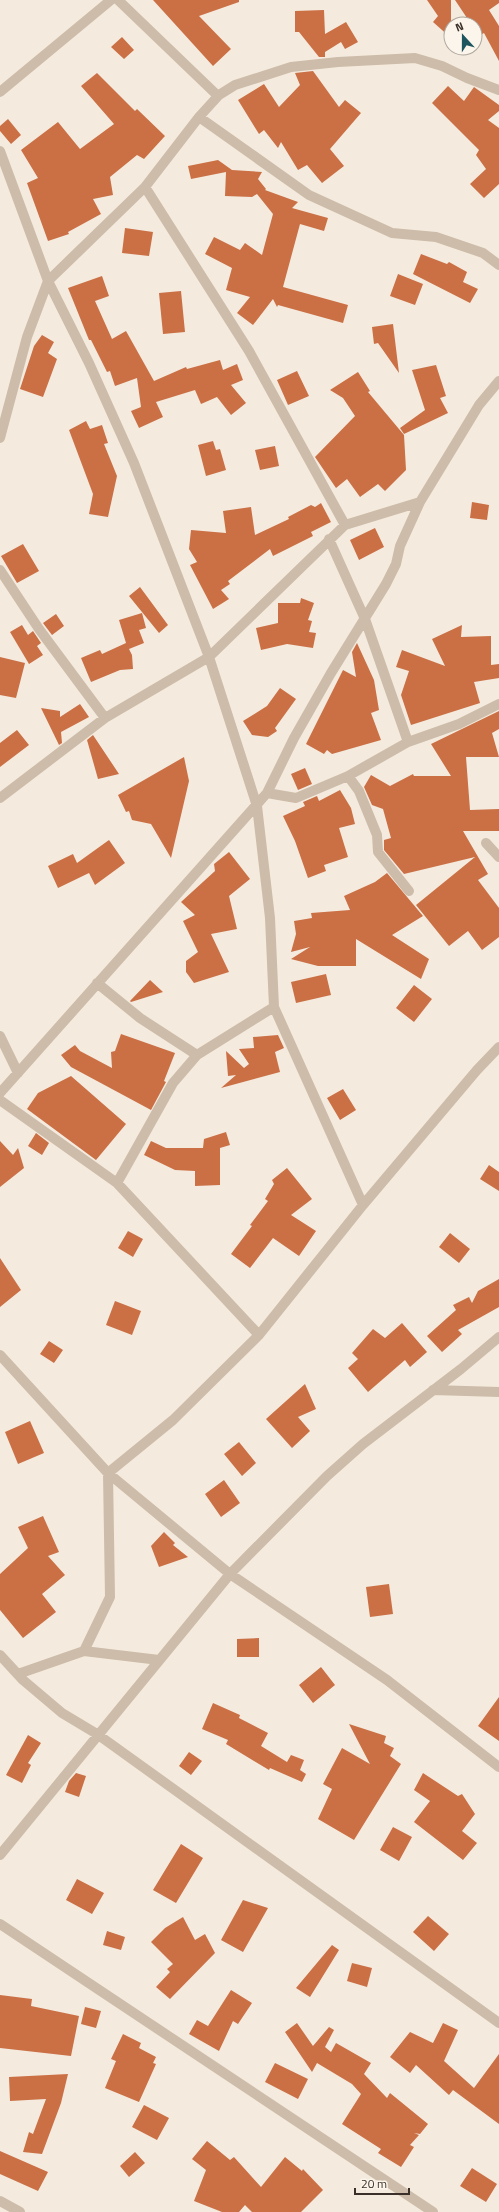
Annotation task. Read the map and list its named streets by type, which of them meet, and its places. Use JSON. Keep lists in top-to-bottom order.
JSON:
{
  "scale_bar": "20 m",
  "north": "top"
}
